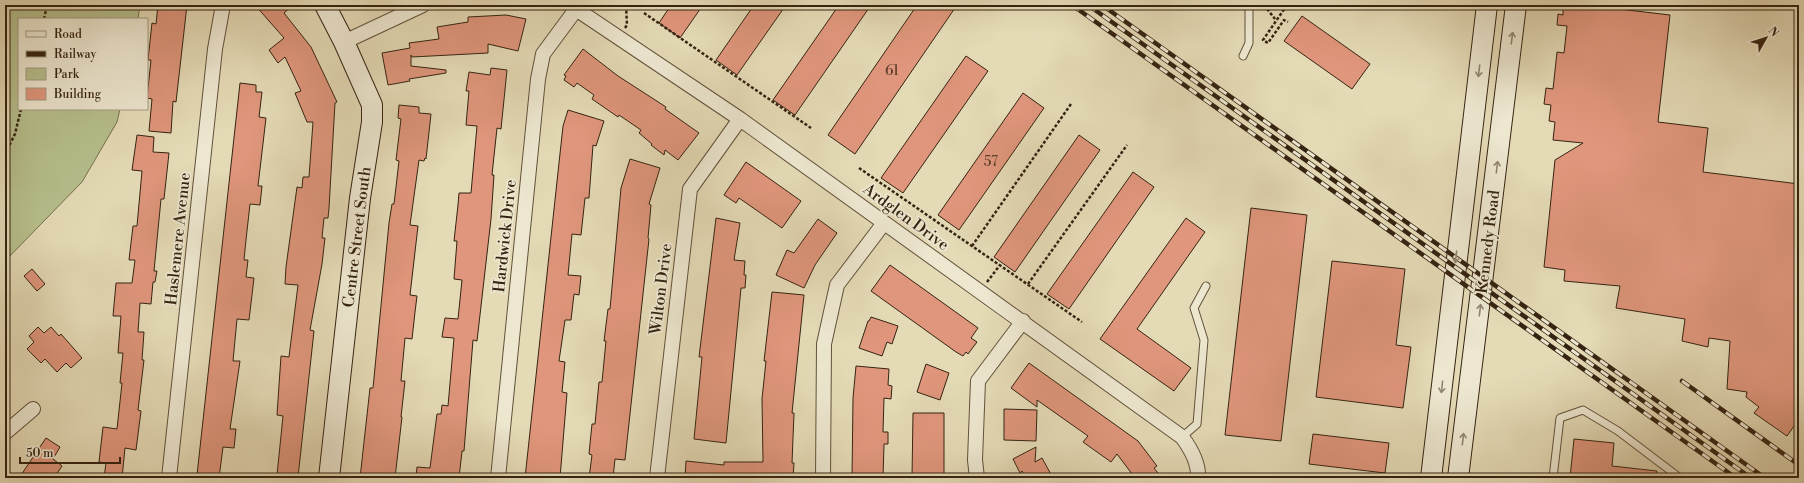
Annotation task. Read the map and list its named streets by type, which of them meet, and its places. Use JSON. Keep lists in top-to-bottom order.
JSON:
{
  "streets": {
    "main road": ["Centre Street South", "Kennedy Road"],
    "street": [
      "Ardglen Drive",
      "Hardwick Drive",
      "Haslemere Avenue",
      "Wilton Drive"
    ]
  },
  "crossings": [
    ["Ardglen Drive", "Hardwick Drive"],
    ["Ardglen Drive", "Wilton Drive"]
  ],
  "house_numbers": ["61", "57"],
  "legend": [
    "Road",
    "Railway",
    "Park",
    "Building"
  ],
  "scale_bar": "50 m",
  "north": "top right"
}
